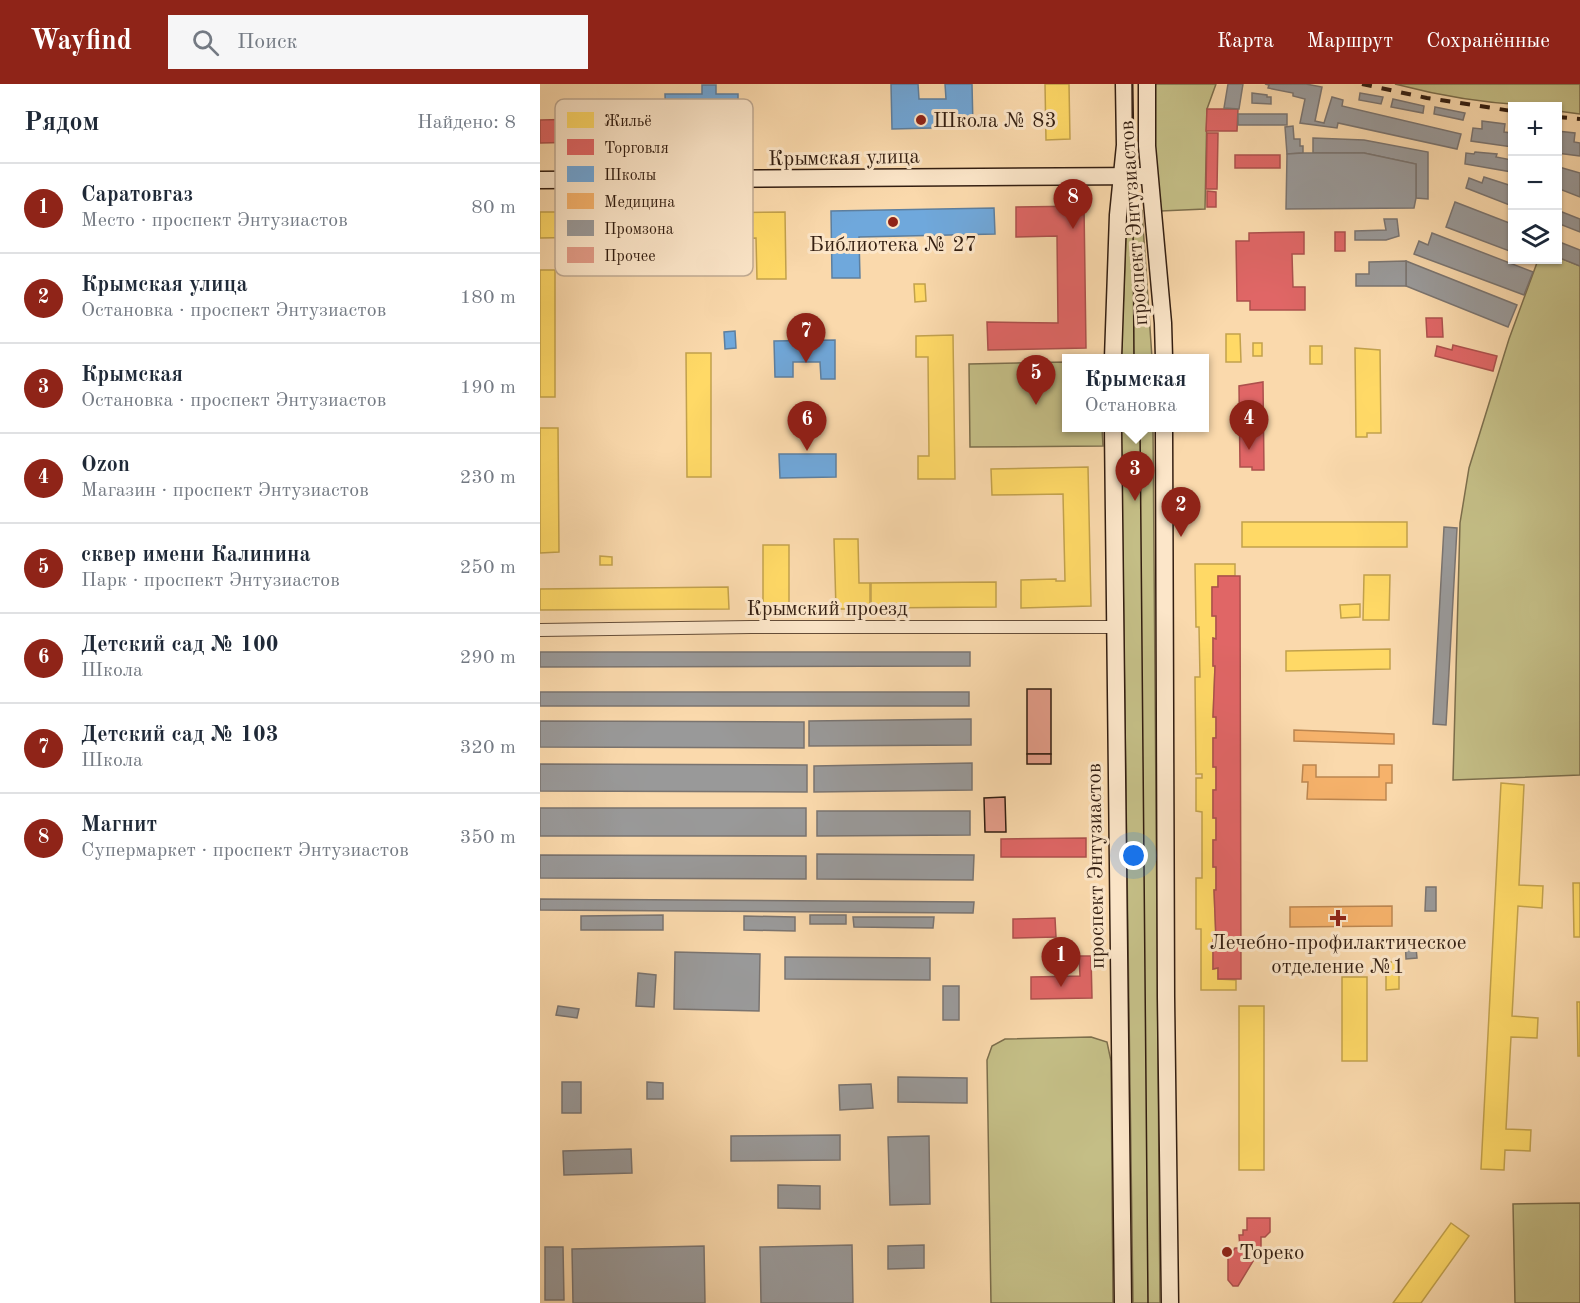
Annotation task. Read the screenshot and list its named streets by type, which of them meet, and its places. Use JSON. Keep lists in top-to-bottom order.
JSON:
{
  "streets": {
    "main road": ["Крымская улица", "проспект Энтузиастов"],
    "street": ["Крымский проезд"]
  },
  "crossings": [
    ["Крымская улица", "проспект Энтузиастов"],
    ["проспект Энтузиастов", "Крымский проезд"]
  ],
  "places": {
    "other": ["Школа № 83", "Библиотека № 27", "Тореко"],
    "health": ["Лечебно-профилактическое отделение №1"]
  },
  "legend": [
    "Жильё",
    "Торговля",
    "Школы",
    "Медицина",
    "Промзона",
    "Прочее"
  ],
  "page": {
    "header": "Wayfind",
    "search": "Поиск",
    "nav": ["Карта", "Маршрут", "Сохранённые"],
    "heading": ["Рядом", "Найдено: 8"],
    "map_buttons": ["+", "−"],
    "list": [
      {
        "mark": "1",
        "name": "Саратовгаз",
        "note": "Место · проспект Энтузиастов",
        "value": "80 m"
      },
      {
        "mark": "2",
        "name": "Крымская улица",
        "note": "Остановка · проспект Энтузиастов",
        "value": "180 m"
      },
      {
        "mark": "3",
        "name": "Крымская",
        "note": "Остановка · проспект Энтузиастов",
        "value": "190 m"
      },
      {
        "mark": "4",
        "name": "Ozon",
        "note": "Магазин · проспект Энтузиастов",
        "value": "230 m"
      },
      {
        "mark": "5",
        "name": "сквер имени Калинина",
        "note": "Парк · проспект Энтузиастов",
        "value": "250 m"
      },
      {
        "mark": "6",
        "name": "Детский сад № 100",
        "note": "Школа",
        "value": "290 m"
      },
      {
        "mark": "7",
        "name": "Детский сад № 103",
        "note": "Школа",
        "value": "320 m"
      },
      {
        "mark": "8",
        "name": "Магнит",
        "note": "Супермаркет · проспект Энтузиастов",
        "value": "350 m"
      }
    ],
    "pins": [
      "8",
      "7",
      "5",
      "4",
      "6",
      "3",
      "2",
      "1"
    ],
    "popup": ["Крымская", "Остановка"]
  }
}
